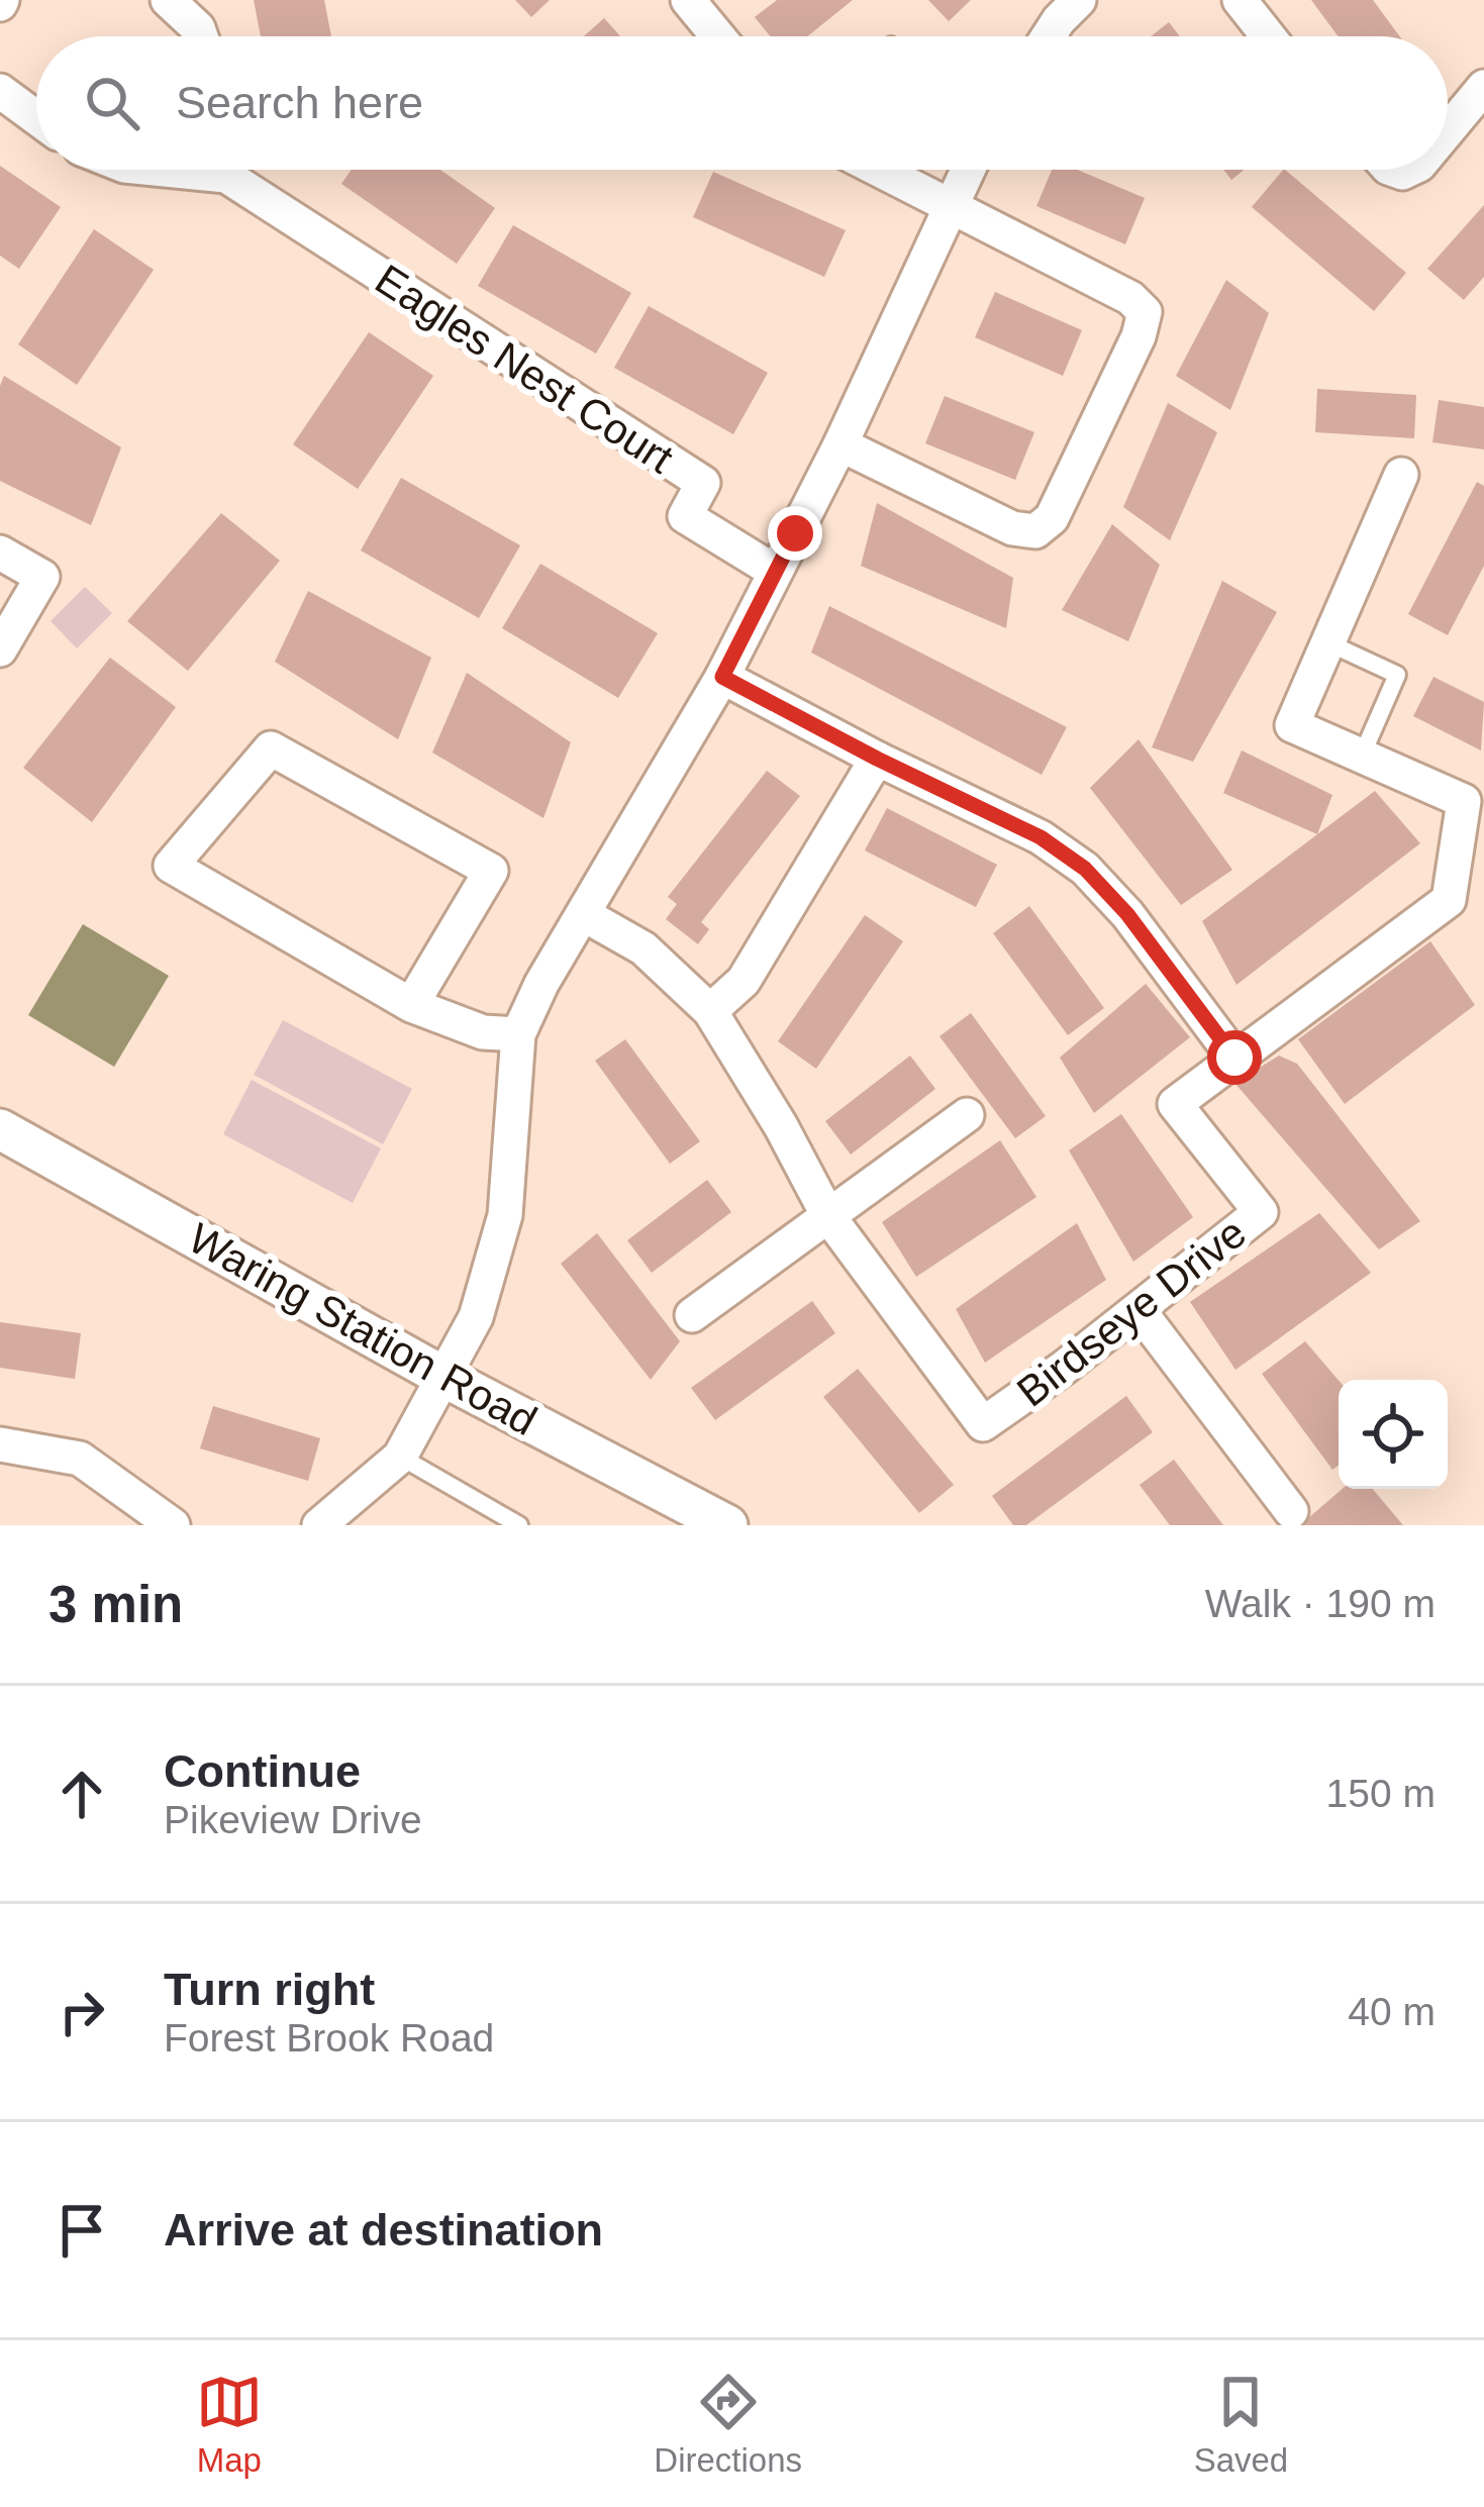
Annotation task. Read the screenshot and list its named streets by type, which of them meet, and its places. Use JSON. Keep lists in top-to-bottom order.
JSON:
{
  "streets": {
    "street": ["Eagles Nest Court", "Birdseye Drive", "Waring Station Road"]
  },
  "page": {
    "search": "Search here",
    "heading": ["3 min", "Walk · 190 m"],
    "list": [
      ["Continue", "Pikeview Drive", "150 m"],
      ["Turn right", "Forest Brook Road", "40 m"],
      "Arrive at destination"
    ],
    "nav": ["Map", "Directions", "Saved"]
  }
}
